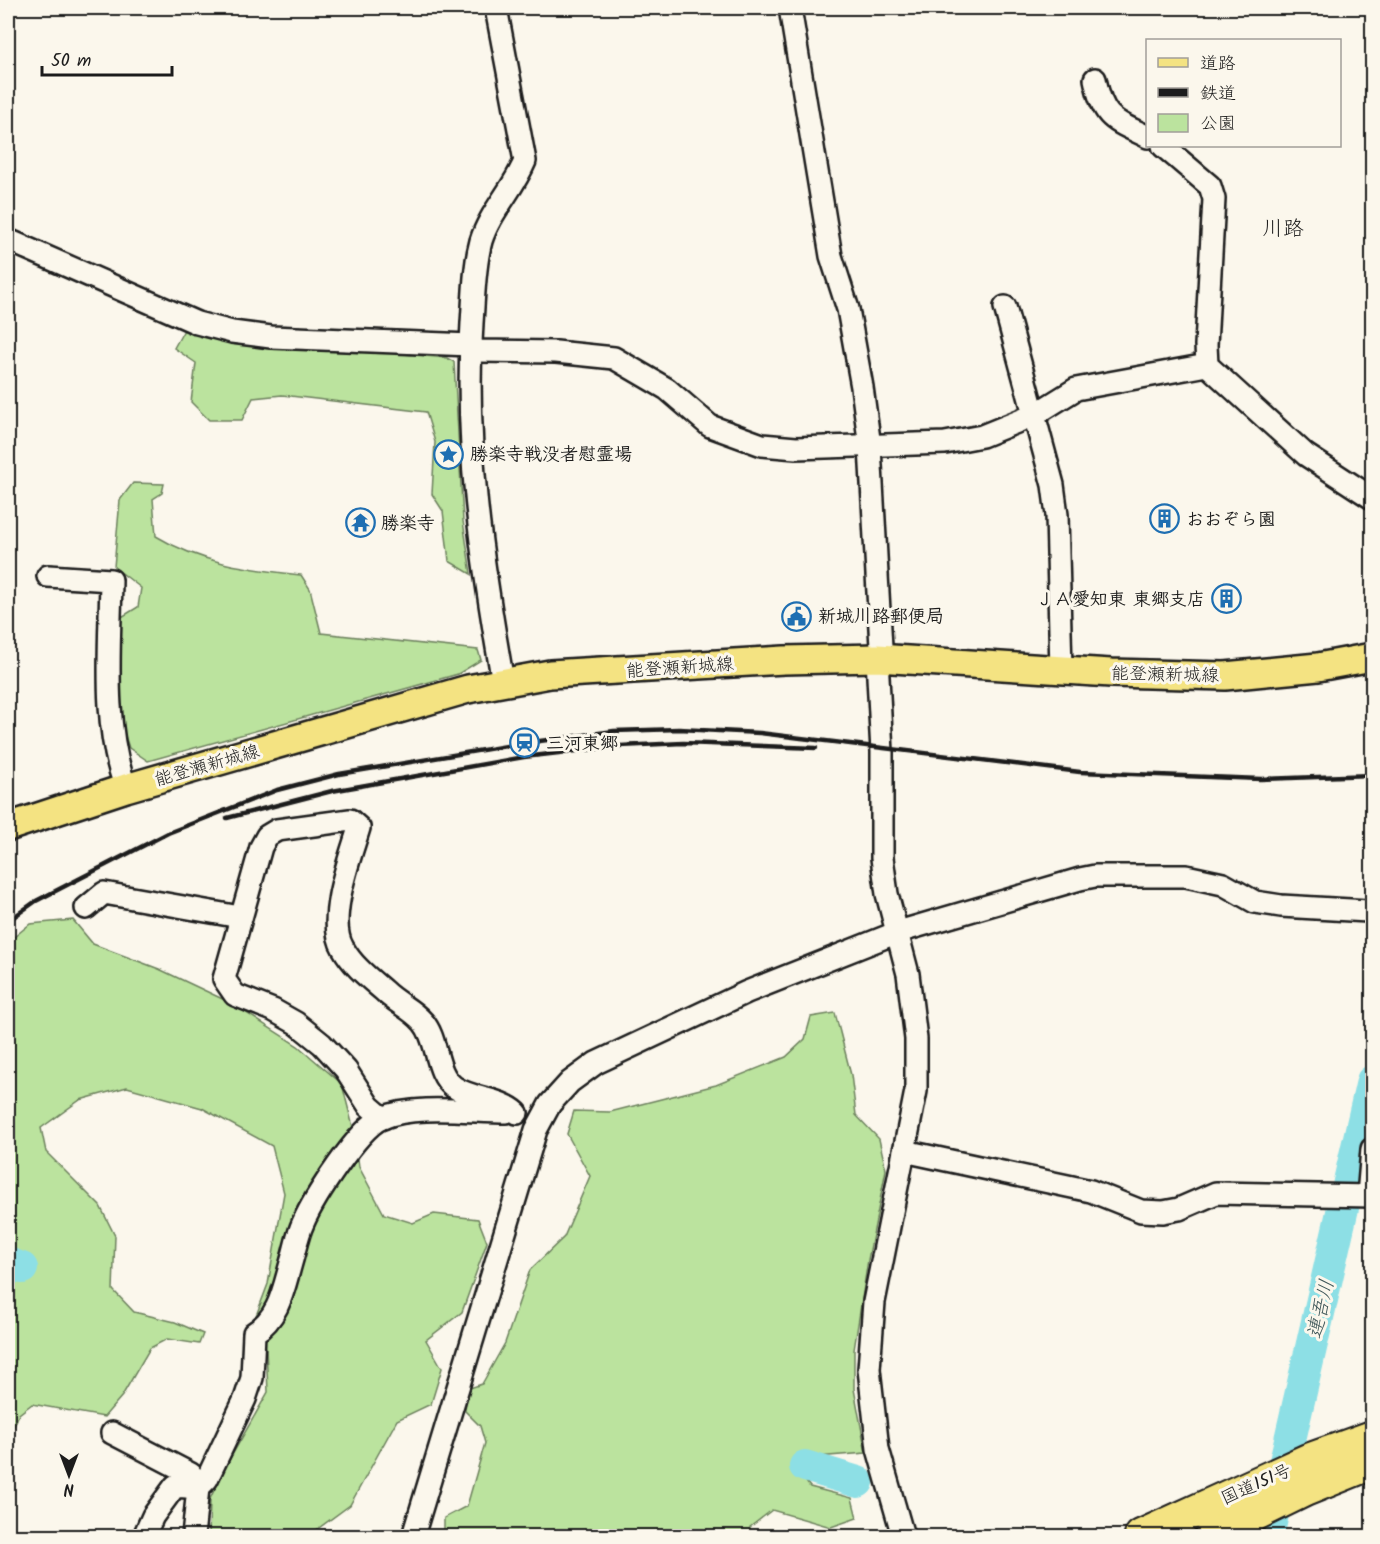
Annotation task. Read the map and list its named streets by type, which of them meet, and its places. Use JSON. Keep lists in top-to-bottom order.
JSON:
{
  "streets": {
    "highway": ["国道151号"],
    "main road": ["能登瀬新城線"]
  },
  "districts": ["川路"],
  "water": ["連吾川"],
  "places": {
    "place": ["勝楽寺戦没者慰霊場"],
    "building": ["おおぞら園", "ＪＡ愛知東 東郷支店"],
    "temple": ["勝楽寺"],
    "public building": ["新城川路郵便局"],
    "station": ["三河東郷"]
  },
  "legend": ["道路", "鉄道", "公園"],
  "scale_bar": "50 m",
  "north": "bottom"
}
